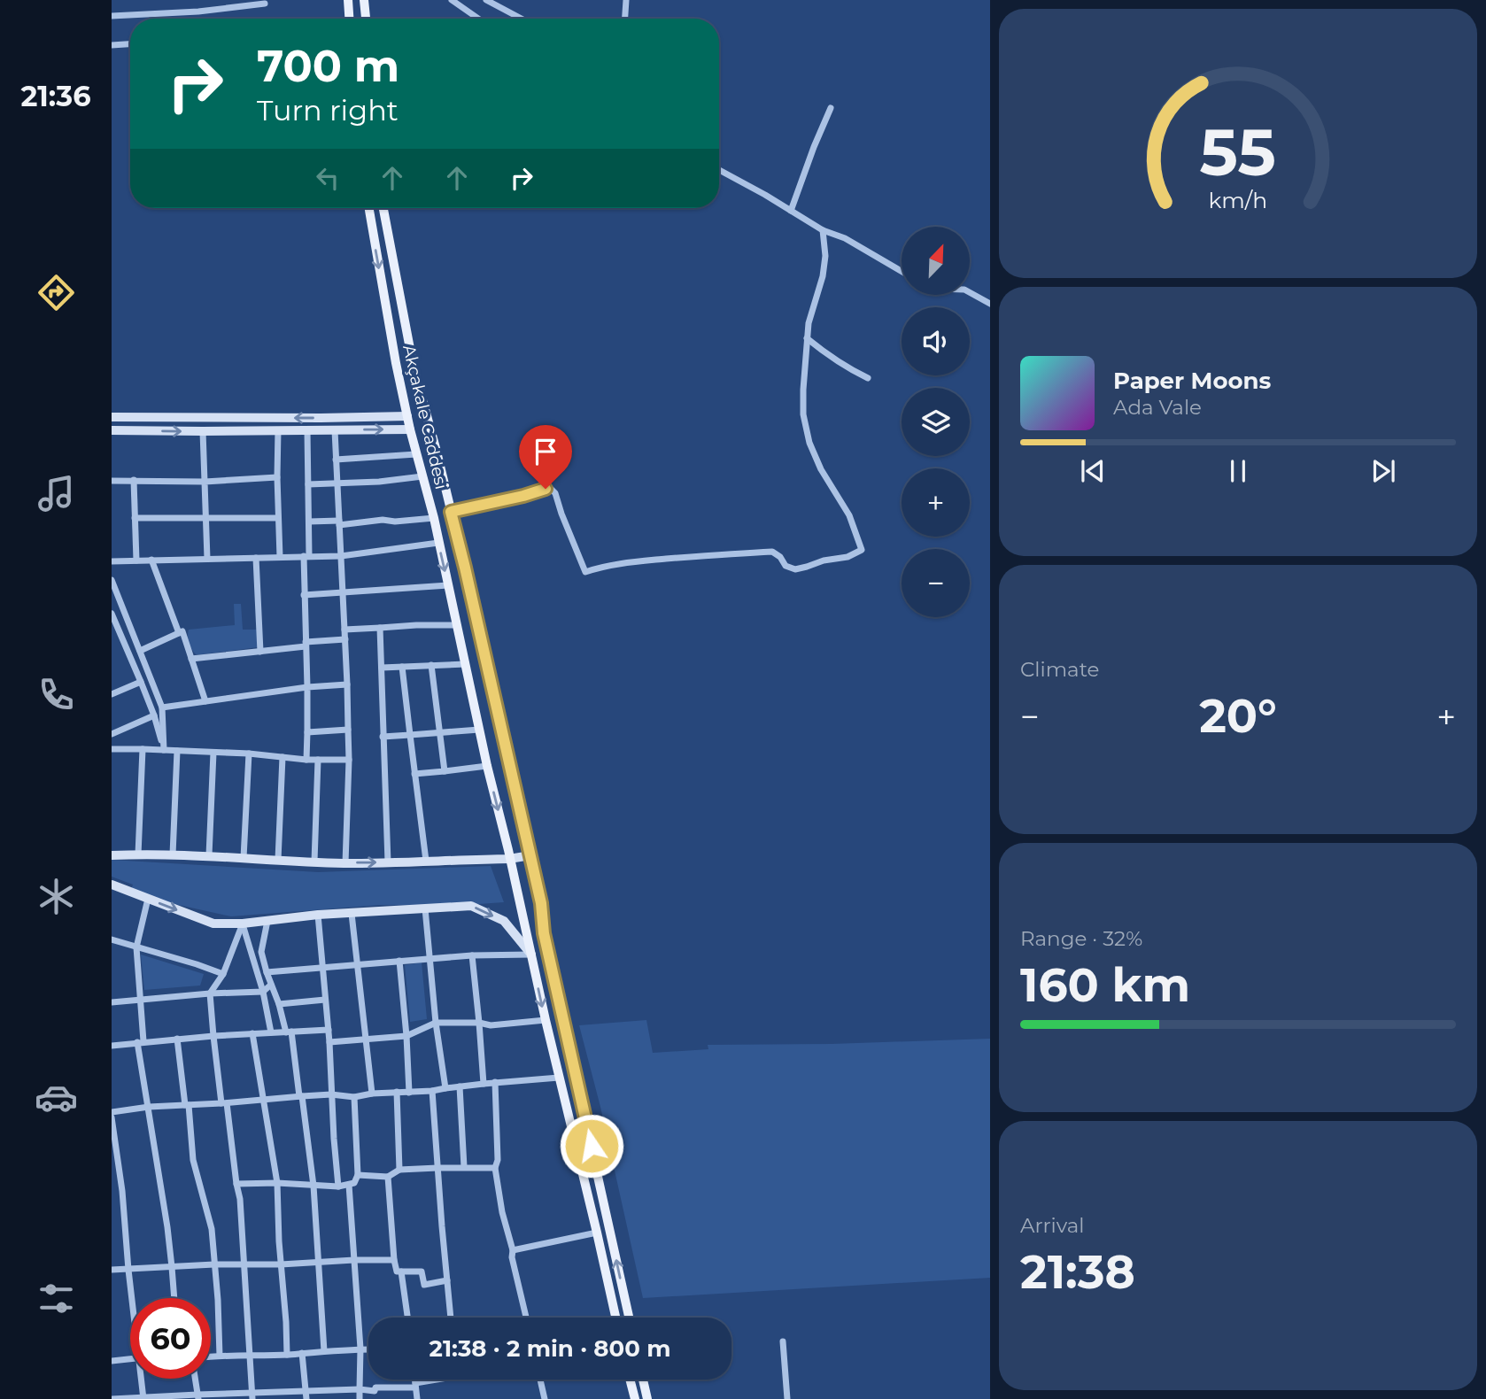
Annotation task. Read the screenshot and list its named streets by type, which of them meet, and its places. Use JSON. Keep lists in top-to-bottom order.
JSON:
{
  "streets": {
    "main road": ["Akçakale Caddesi"]
  },
  "north": "top right",
  "page": {
    "tabs": "21:36",
    "turn": ["700 m", "Turn right"],
    "map_buttons": ["+", "−"],
    "song": ["Paper Moons", "Ada Vale"],
    "tile": [
      "Climate",
      ["Range · 32%", "160 km"],
      ["Arrival", "21:38"]
    ],
    "heat": ["−", "20°", "+"],
    "limit": "60",
    "trip": "21:38 · 2 min · 800 m",
    "gauge": ["55", "km/h"]
  }
}
